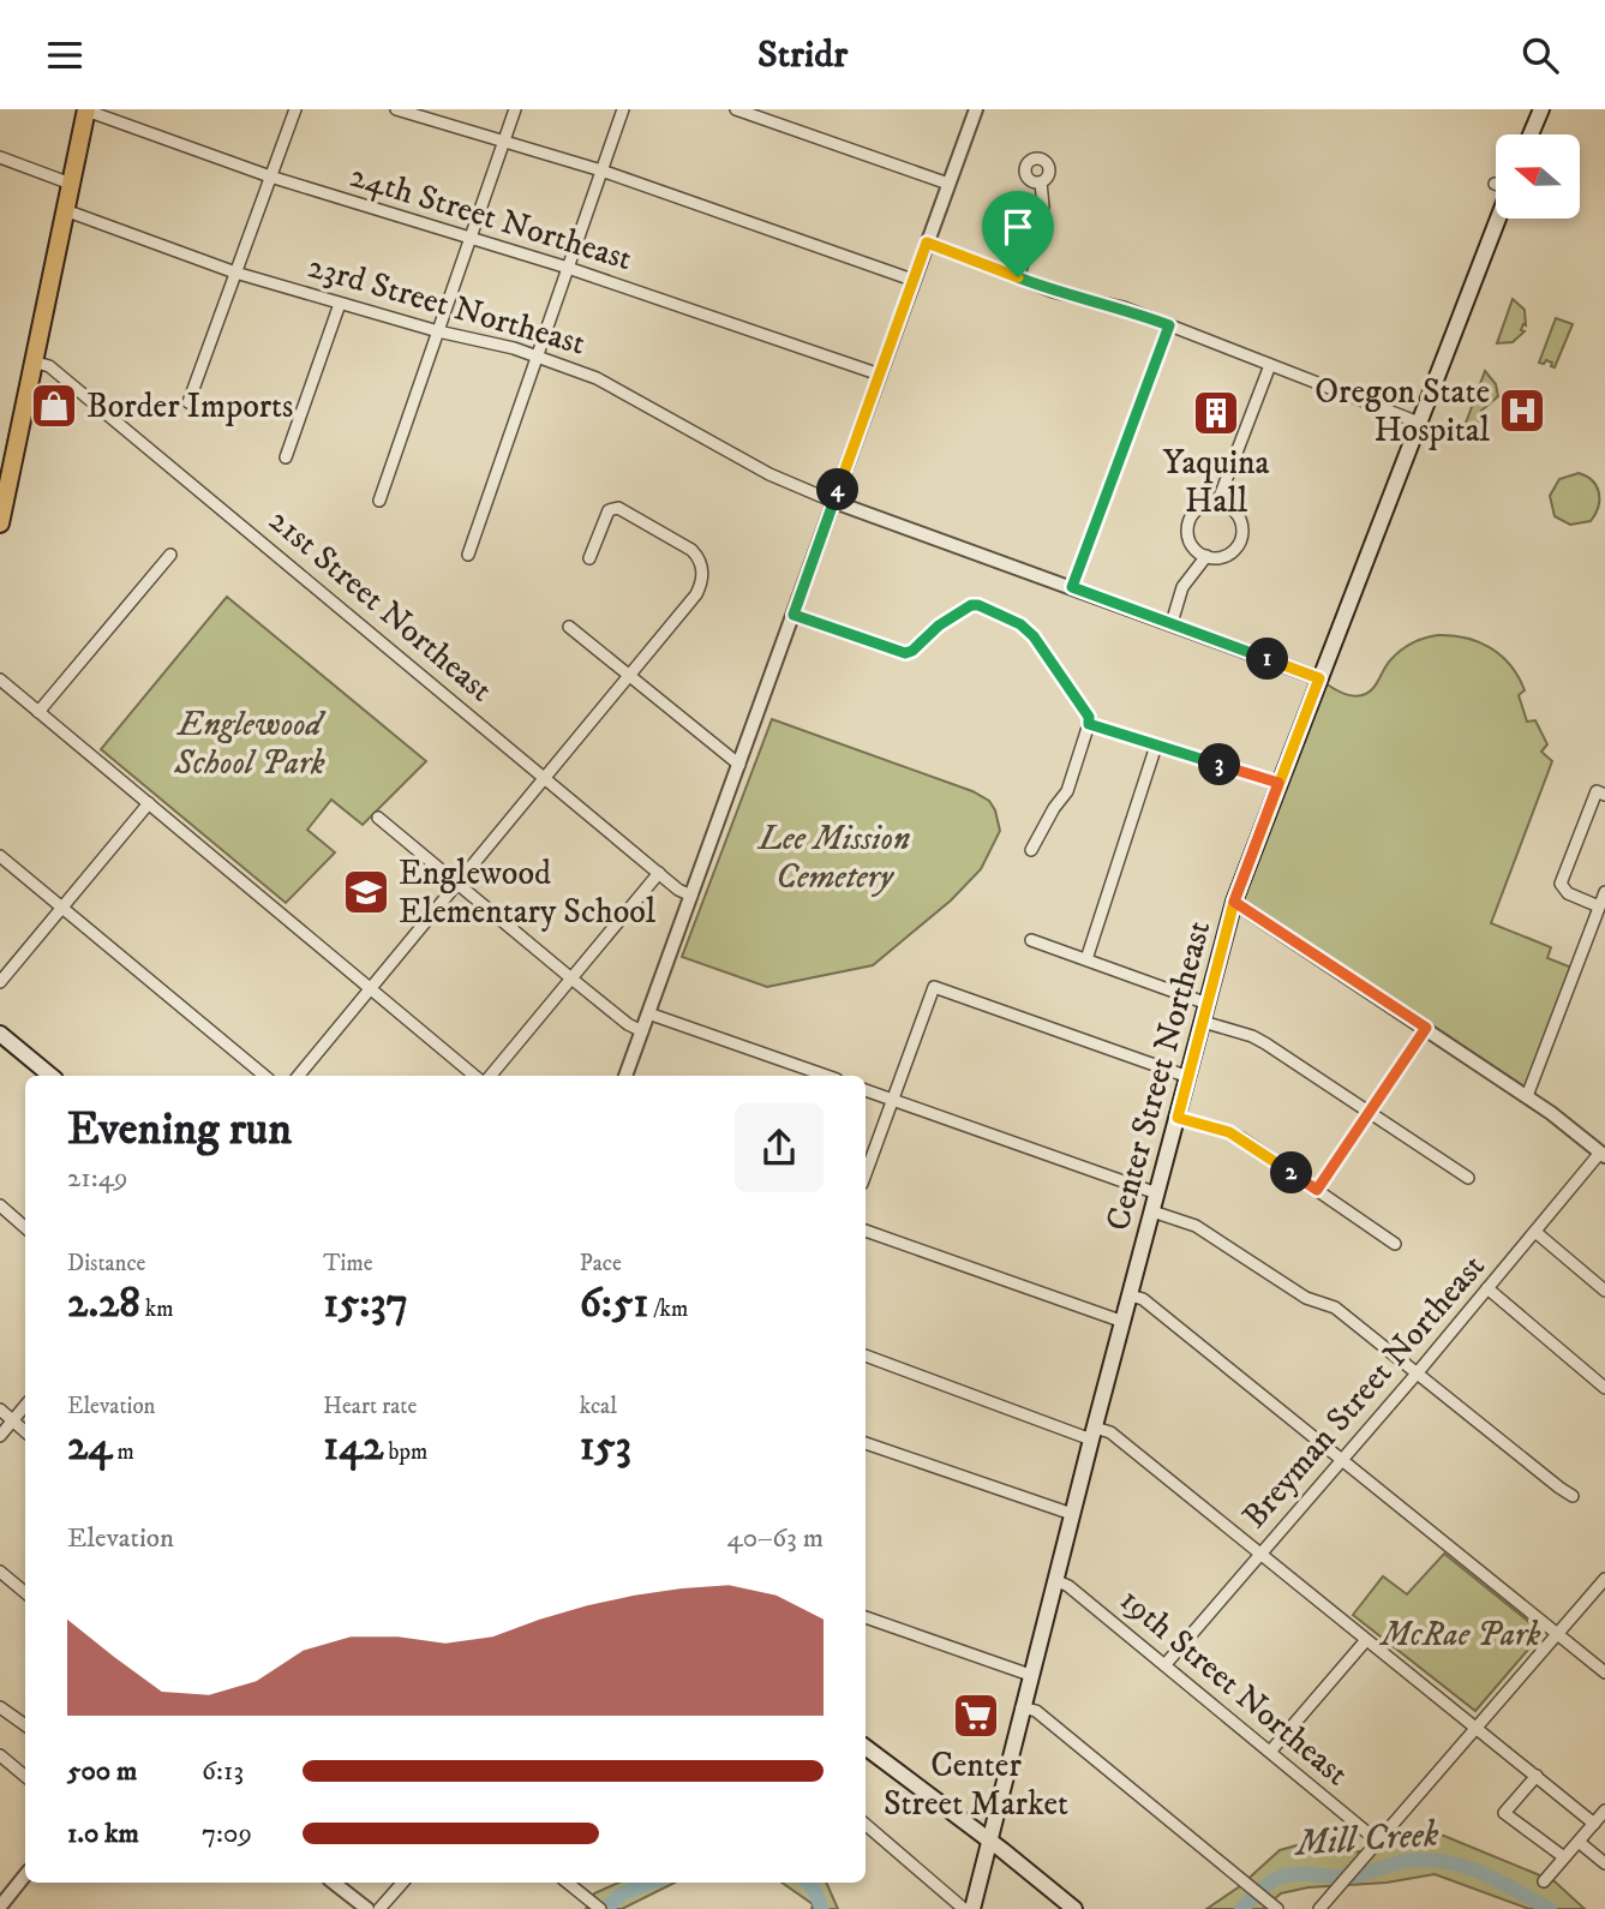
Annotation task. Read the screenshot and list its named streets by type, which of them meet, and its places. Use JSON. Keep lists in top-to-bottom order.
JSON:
{
  "streets": {
    "main road": ["Center Street Northeast"],
    "street": [
      "24th Street Northeast",
      "23rd Street Northeast",
      "21st Street Northeast",
      "Breyman Street Northeast",
      "19th Street Northeast"
    ]
  },
  "crossings": [
    ["23rd Street Northeast", "Center Street Northeast"],
    ["Center Street Northeast", "19th Street Northeast"],
    ["Breyman Street Northeast", "19th Street Northeast"]
  ],
  "water": ["Mill Creek"],
  "parks": ["Englewood School Park", "Lee Mission Cemetery", "McRae Park"],
  "places": {
    "shop": ["Border Imports"],
    "hospital": ["Oregon State Hospital"],
    "building": ["Yaquina Hall"],
    "school or university": ["Englewood Elementary School"],
    "supermarket": ["Center Street Market"]
  },
  "north": "left",
  "page": {
    "header": "Stridr",
    "pins": [
      "4",
      "1",
      "3",
      "2"
    ],
    "heading": ["Evening run", "21:49"],
    "stats": [
      ["Distance", "2.28 km"],
      ["Time", "15:37"],
      ["Pace", "6:51 /km"],
      ["Elevation", "24 m"],
      ["Heart rate", "142 bpm"],
      ["kcal", "153"]
    ],
    "chart": ["Elevation", "40–63 m"],
    "list": [
      {
        "name": "500 m",
        "note": "6:13"
      },
      {
        "name": "1.0 km",
        "note": "7:09"
      }
    ]
  }
}
